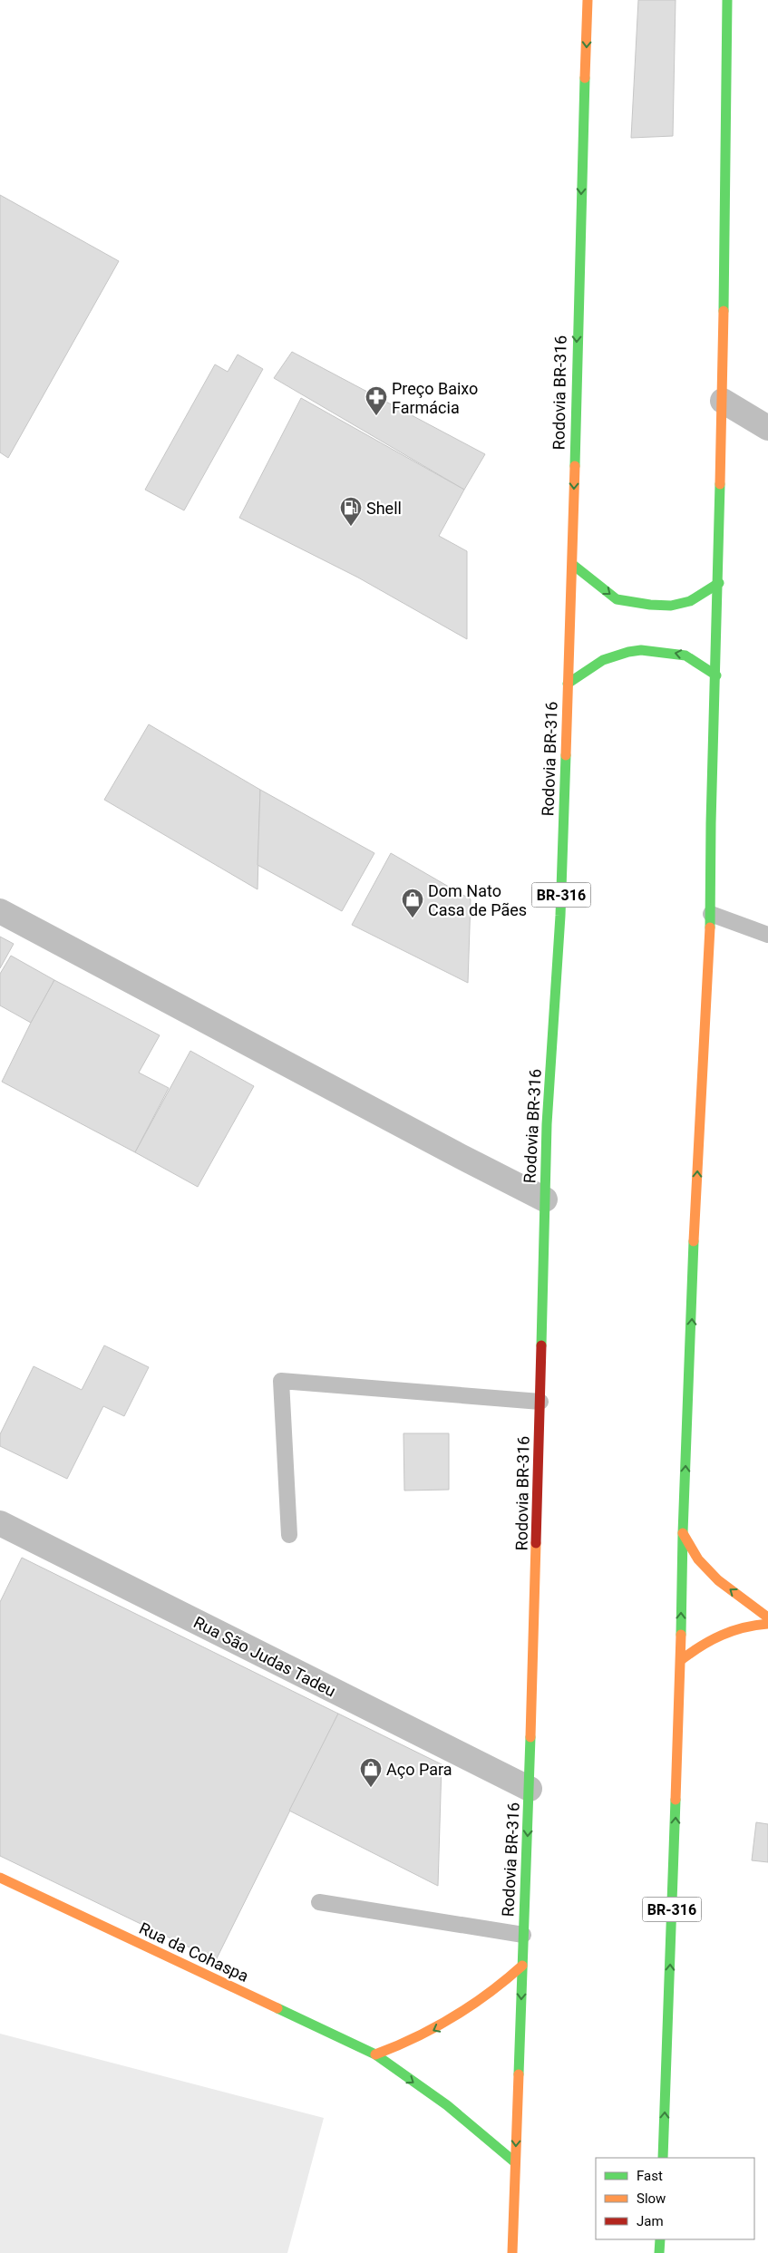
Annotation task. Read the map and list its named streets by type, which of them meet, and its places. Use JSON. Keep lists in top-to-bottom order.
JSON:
{
  "streets": {
    "main road": ["Rodovia BR-316", "BR-316", "Rua da Cohaspa"],
    "street": ["Rua São Judas Tadeu"]
  },
  "crossings": [
    ["Rodovia BR-316", "Rua São Judas Tadeu"],
    ["Rodovia BR-316", "Rua da Cohaspa"]
  ],
  "one_way": ["Rodovia BR-316"],
  "places": {
    "pharmacy": ["Preço Baixo Farmácia"],
    "fuel station": ["Shell"],
    "shop": ["Dom Nato Casa de Pães", "Aço Para"]
  },
  "legend": ["Fast", "Slow", "Jam"]
}
